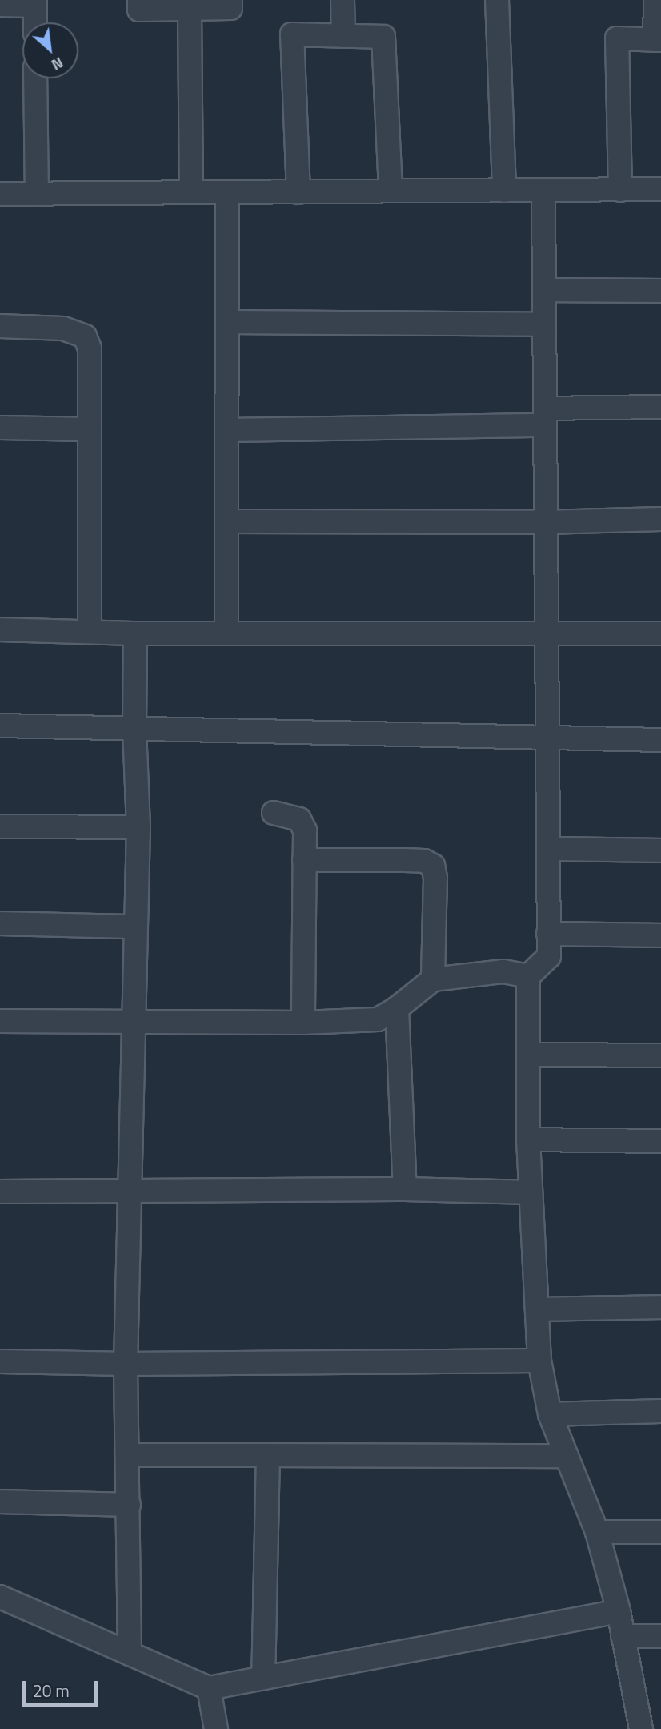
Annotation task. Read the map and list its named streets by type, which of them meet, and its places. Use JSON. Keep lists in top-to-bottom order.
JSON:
{
  "scale_bar": "20 m",
  "north": "bottom right"
}
